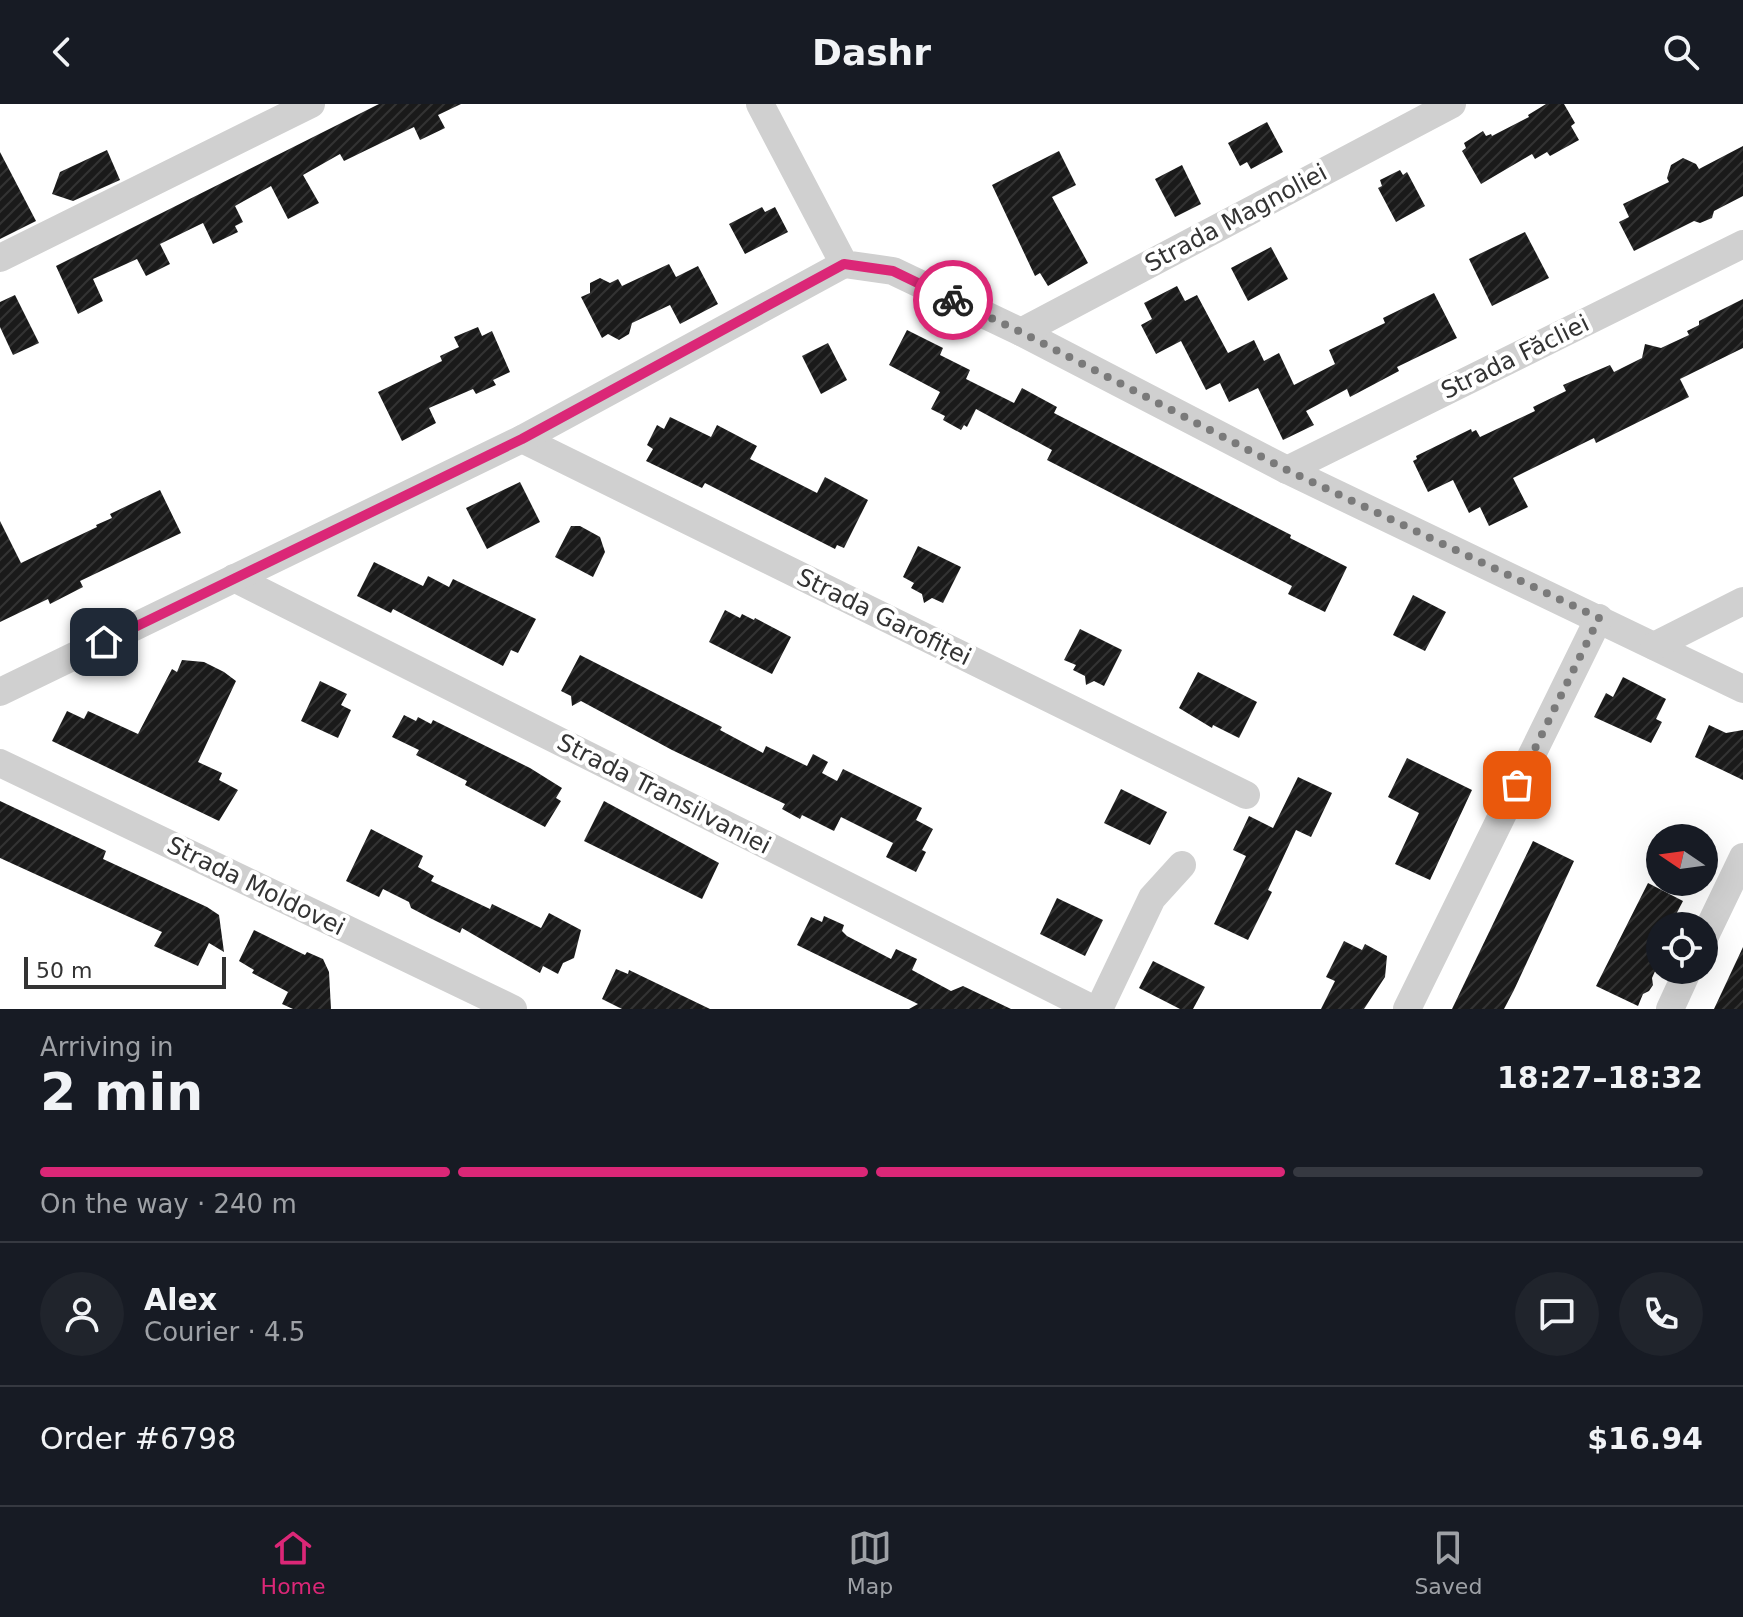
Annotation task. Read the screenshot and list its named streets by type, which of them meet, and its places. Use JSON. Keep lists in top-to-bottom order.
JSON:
{
  "streets": {
    "street": [
      "Strada Magnoliei",
      "Strada Făcliei",
      "Strada Garofiței",
      "Strada Transilvaniei",
      "Strada Moldovei"
    ]
  },
  "scale_bar": "50 m",
  "north": "left",
  "page": {
    "header": "Dashr",
    "scale": "50 m",
    "heading": ["2 min", "Arriving in", "18:27–18:32"],
    "panel": [
      "Alex",
      "Courier · 4.5",
      "Order #6798",
      "$16.94"
    ],
    "bar": "On the way · 240 m",
    "tabs": ["Home", "Map", "Saved"]
  }
}
